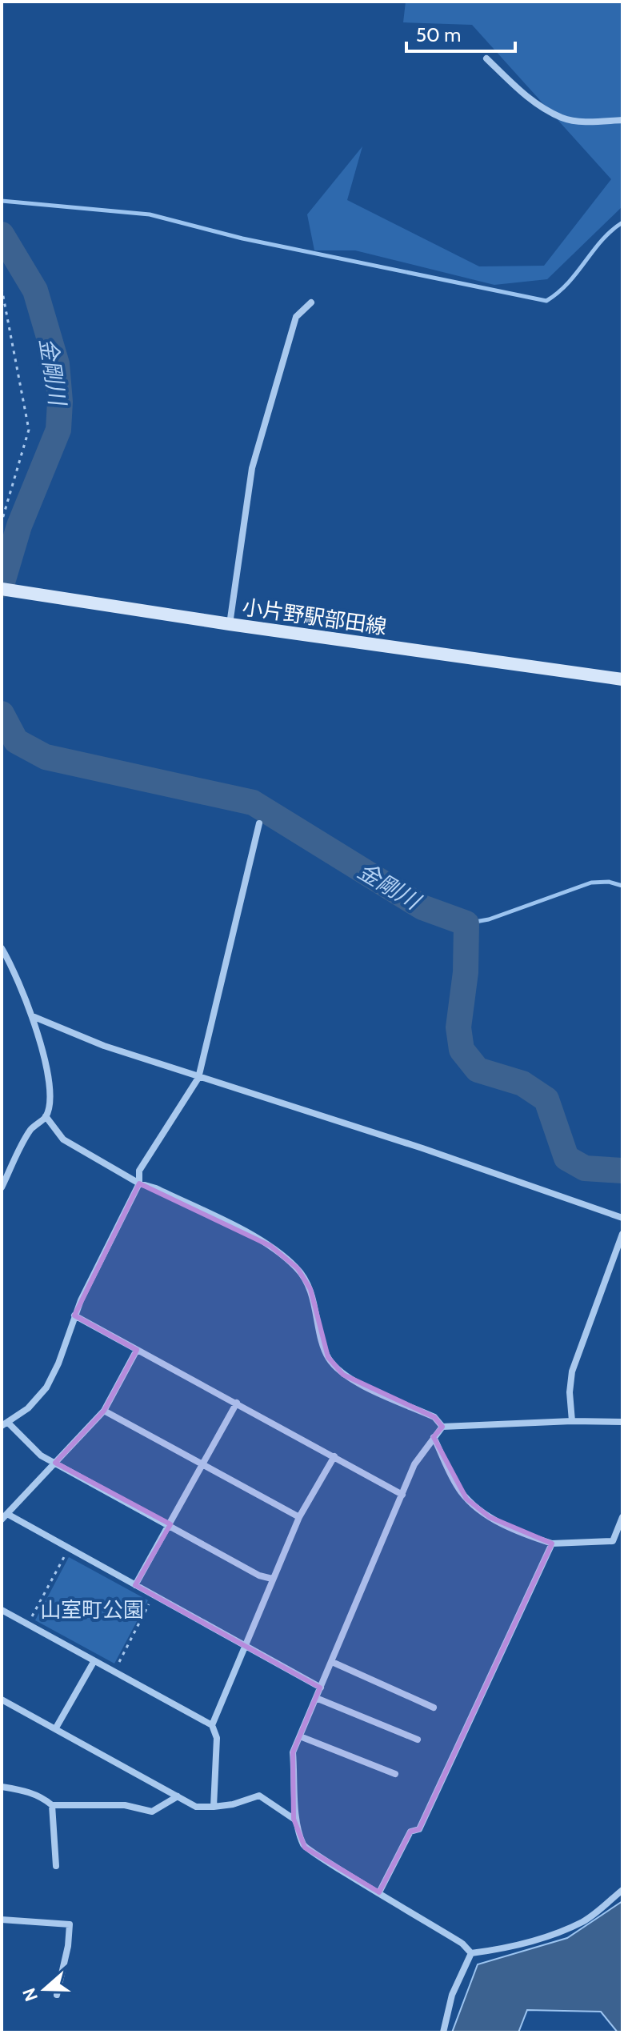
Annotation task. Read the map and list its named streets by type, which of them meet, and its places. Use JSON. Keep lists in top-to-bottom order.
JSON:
{
  "streets": {
    "main road": ["小片野駅部田線"]
  },
  "water": ["金剛川"],
  "parks": ["山室町公園"],
  "scale_bar": "50 m",
  "north": "left"
}
